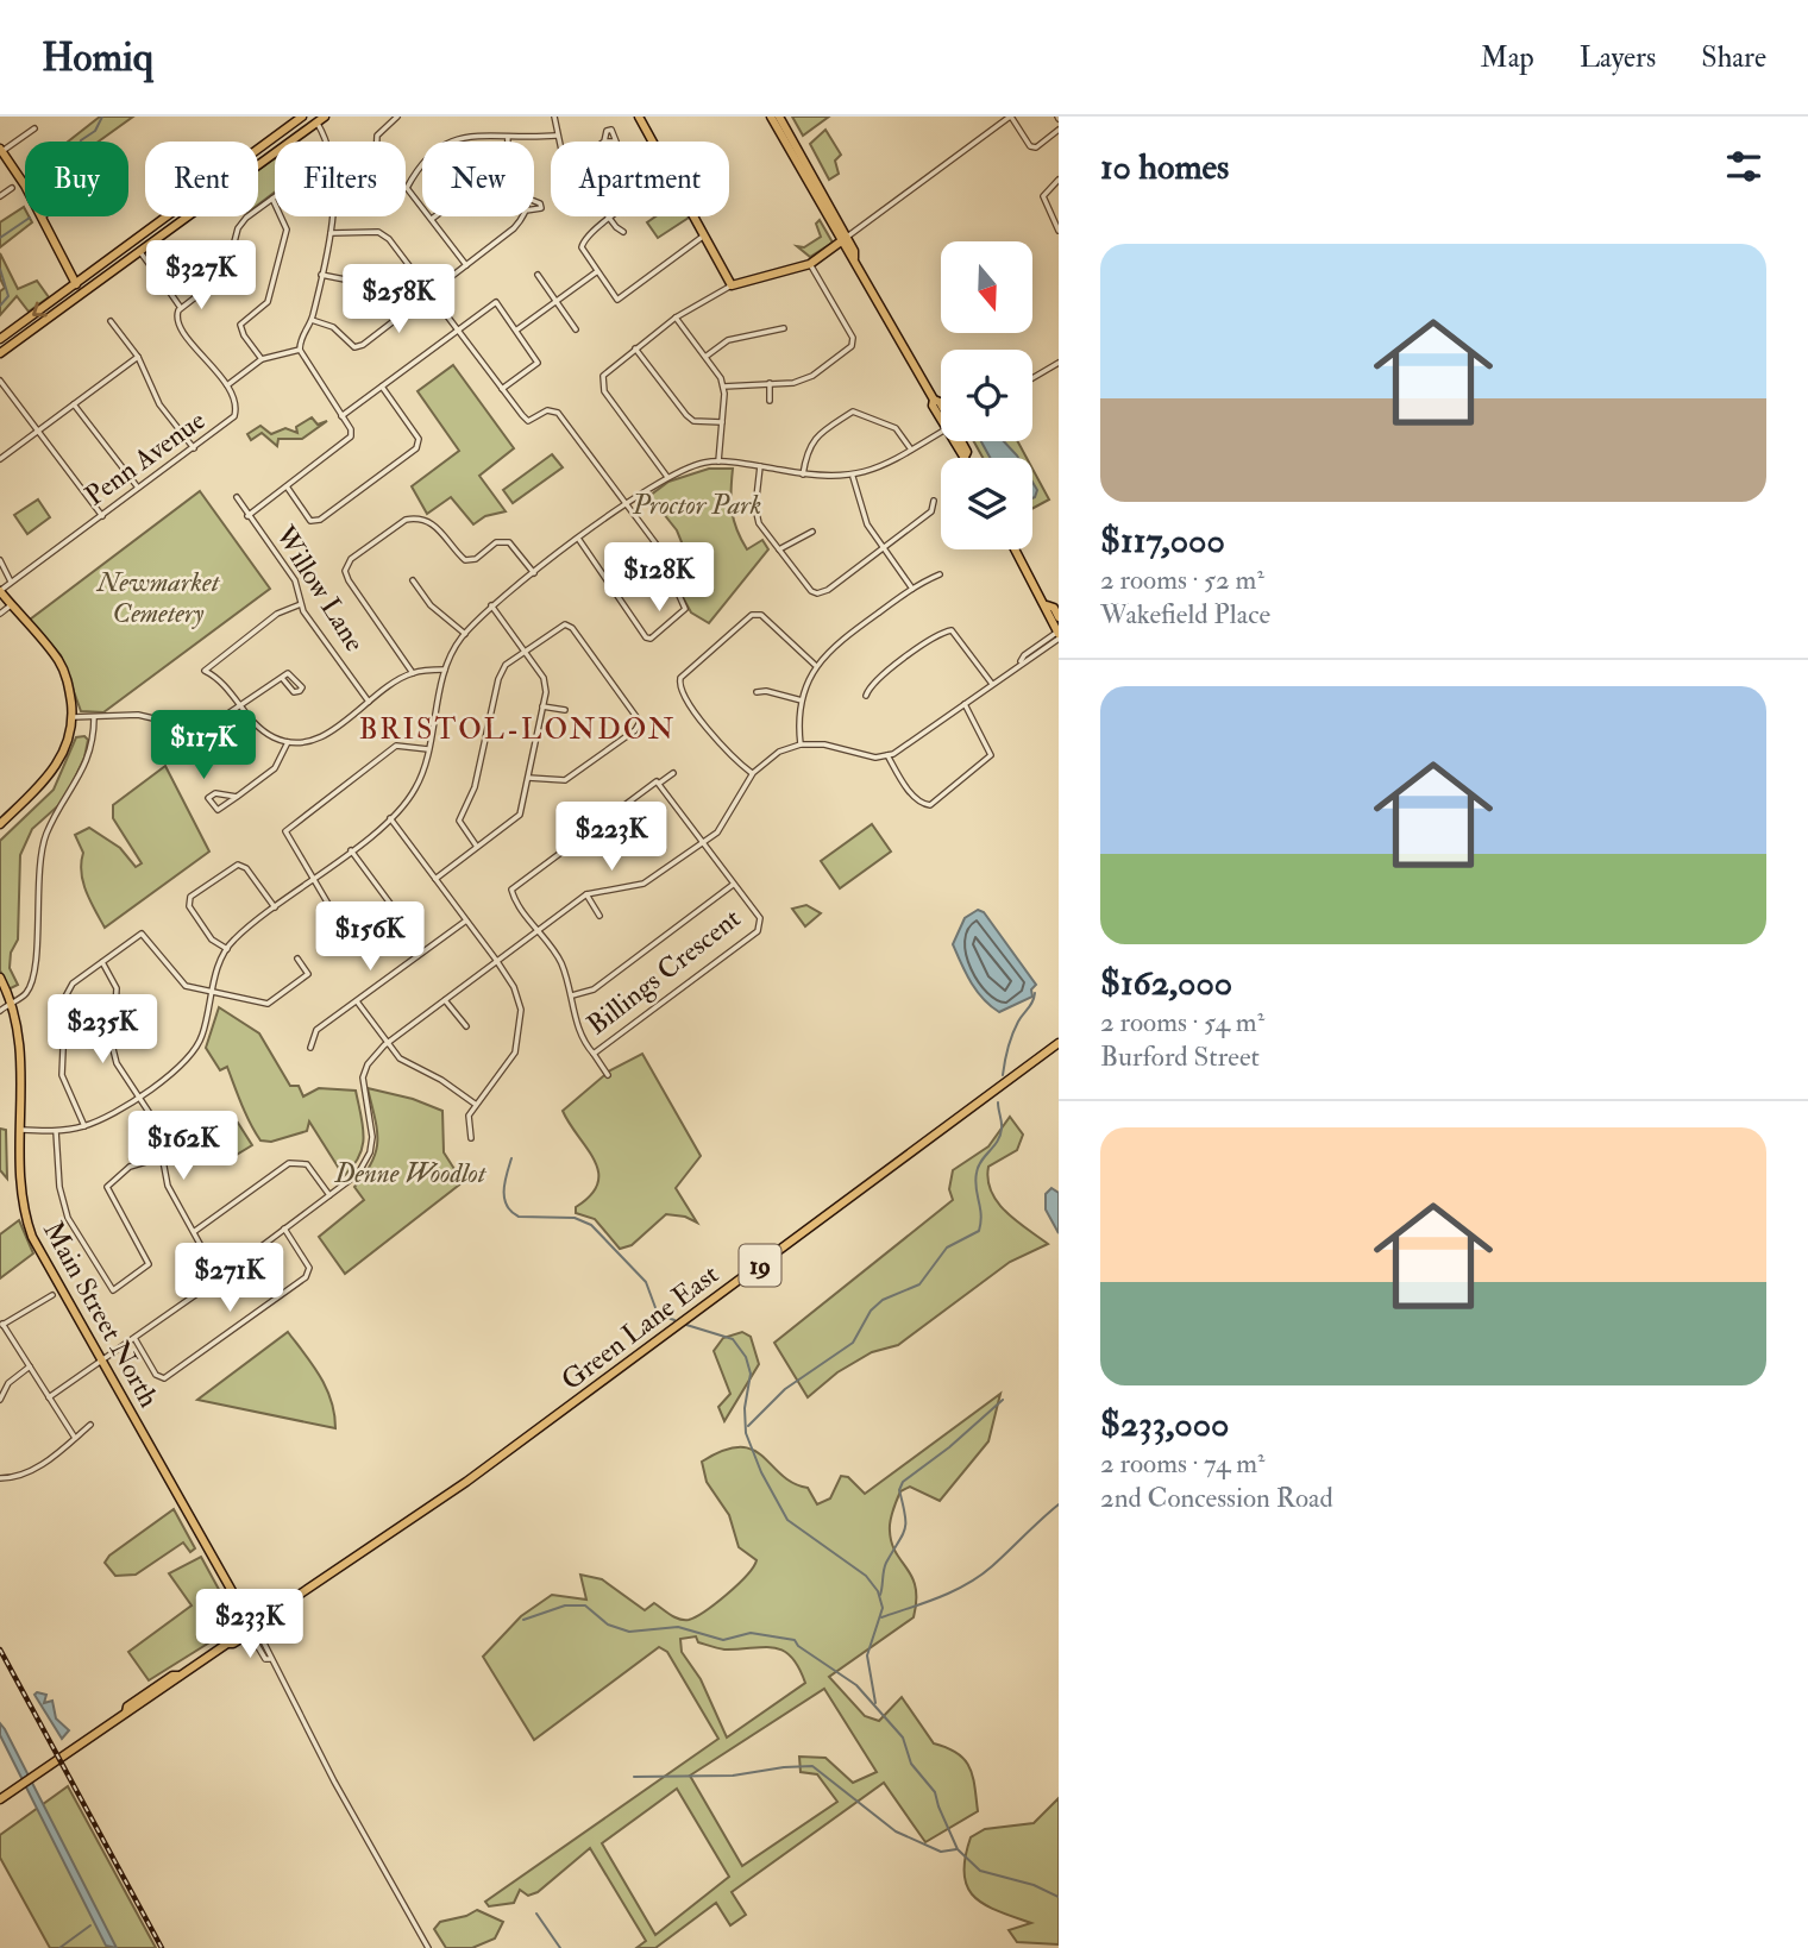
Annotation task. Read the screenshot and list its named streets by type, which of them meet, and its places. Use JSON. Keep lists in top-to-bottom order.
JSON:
{
  "streets": {
    "main road": ["19", "Main Street North", "Green Lane East"],
    "street": ["Penn Avenue", "Willow Lane", "Billings Crescent"]
  },
  "crossings": [
    ["Main Street North", "Green Lane East"]
  ],
  "districts": ["BRISTOL-LONDON"],
  "parks": ["Proctor Park", "Newmarket Cemetery", "Denne Woodlot"],
  "north": "bottom",
  "page": {
    "header": "Homiq",
    "nav": ["Map", "Layers", "Share"],
    "heading": "10 homes",
    "chip": [
      "Buy",
      "Rent",
      "Filters",
      "New",
      "Apartment"
    ],
    "list": [
      {
        "name": "$117,000",
        "note": "2 rooms · 52 m² · Wakefield Place"
      },
      {
        "name": "$162,000",
        "note": "2 rooms · 54 m² · Burford Street"
      },
      {
        "name": "$233,000",
        "note": "2 rooms · 74 m² · 2nd Concession Road"
      }
    ],
    "price": [
      "$327K",
      "$258K",
      "$128K",
      "$117K",
      "$223K",
      "$156K",
      "$235K",
      "$162K",
      "$271K",
      "$233K"
    ]
  }
}
